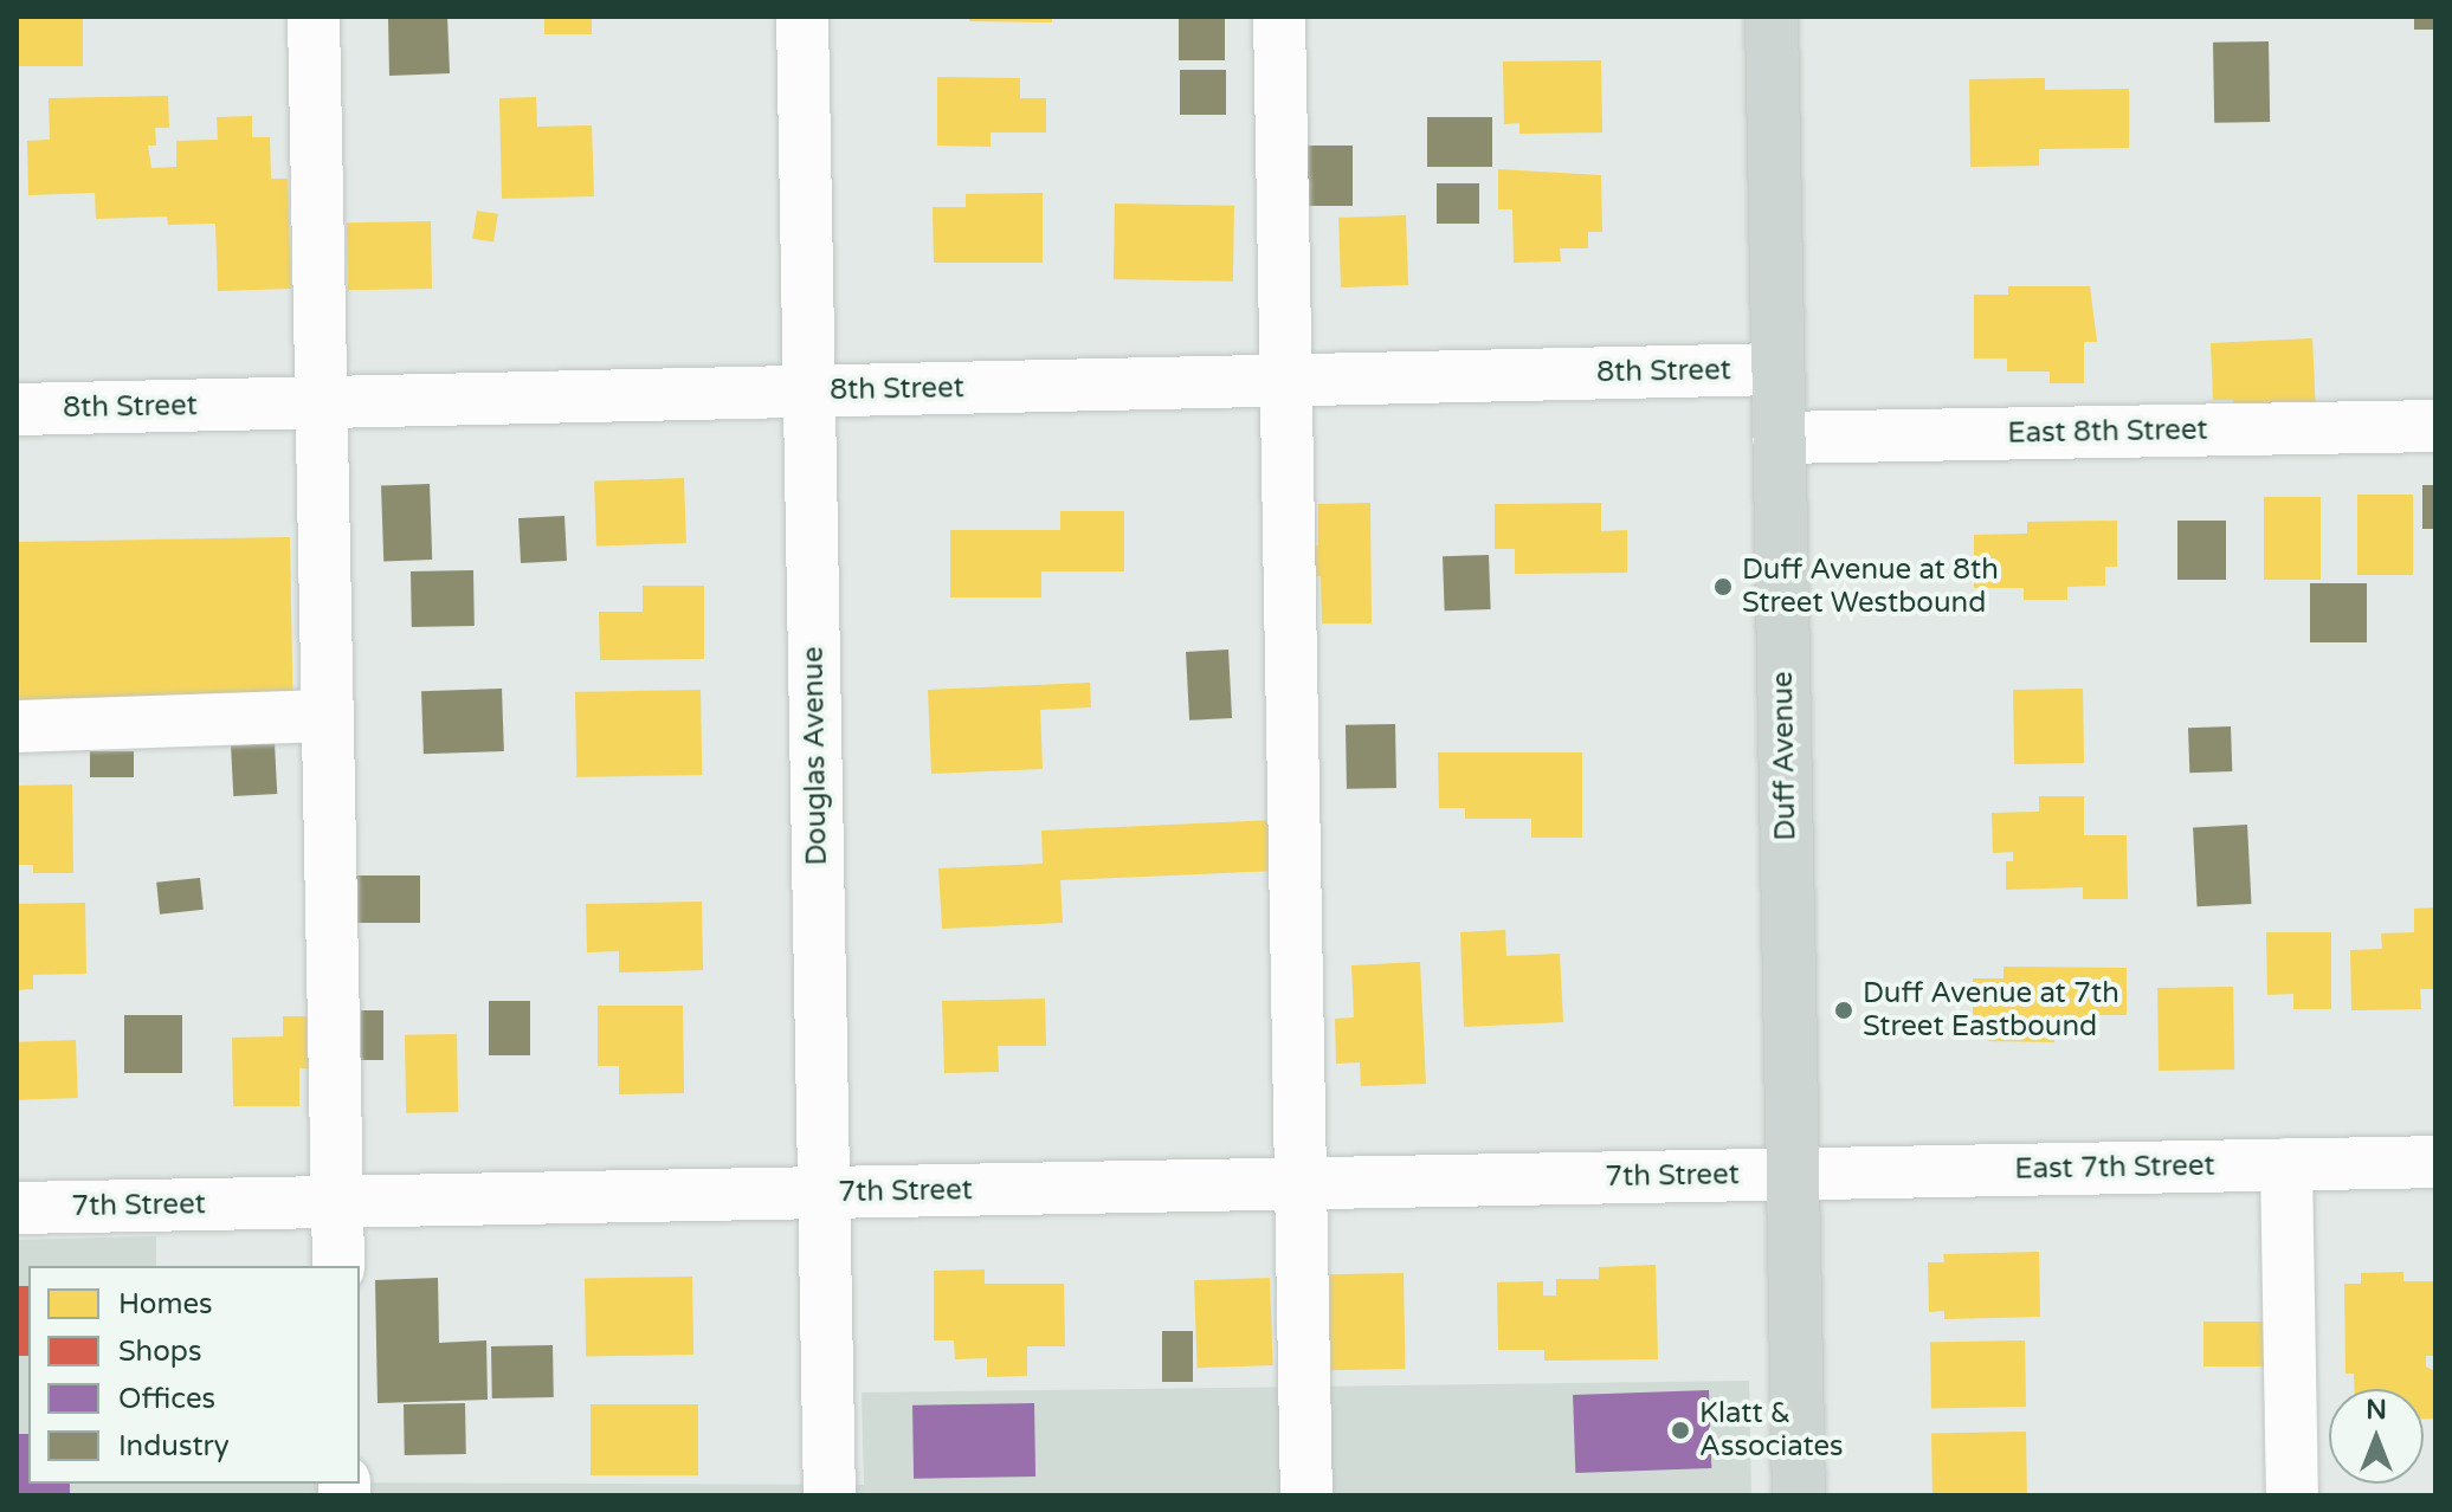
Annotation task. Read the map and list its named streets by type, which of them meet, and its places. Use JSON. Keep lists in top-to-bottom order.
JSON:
{
  "streets": {
    "main road": ["Duff Avenue"],
    "street": [
      "8th Street",
      "East 8th Street",
      "Douglas Avenue",
      "East 7th Street",
      "7th Street"
    ]
  },
  "crossings": [
    ["8th Street", "Douglas Avenue"],
    ["8th Street", "Duff Avenue"],
    ["East 8th Street", "Duff Avenue"],
    ["Douglas Avenue", "7th Street"],
    ["Duff Avenue", "East 7th Street"],
    ["Duff Avenue", "7th Street"],
    ["East 7th Street", "7th Street"]
  ],
  "places": ["Duff Avenue at 8th Street Westbound", "Duff Avenue at 7th Street Eastbound", "Klatt & Associates"],
  "legend": [
    "Homes",
    "Shops",
    "Offices",
    "Industry"
  ],
  "north": "top"
}
